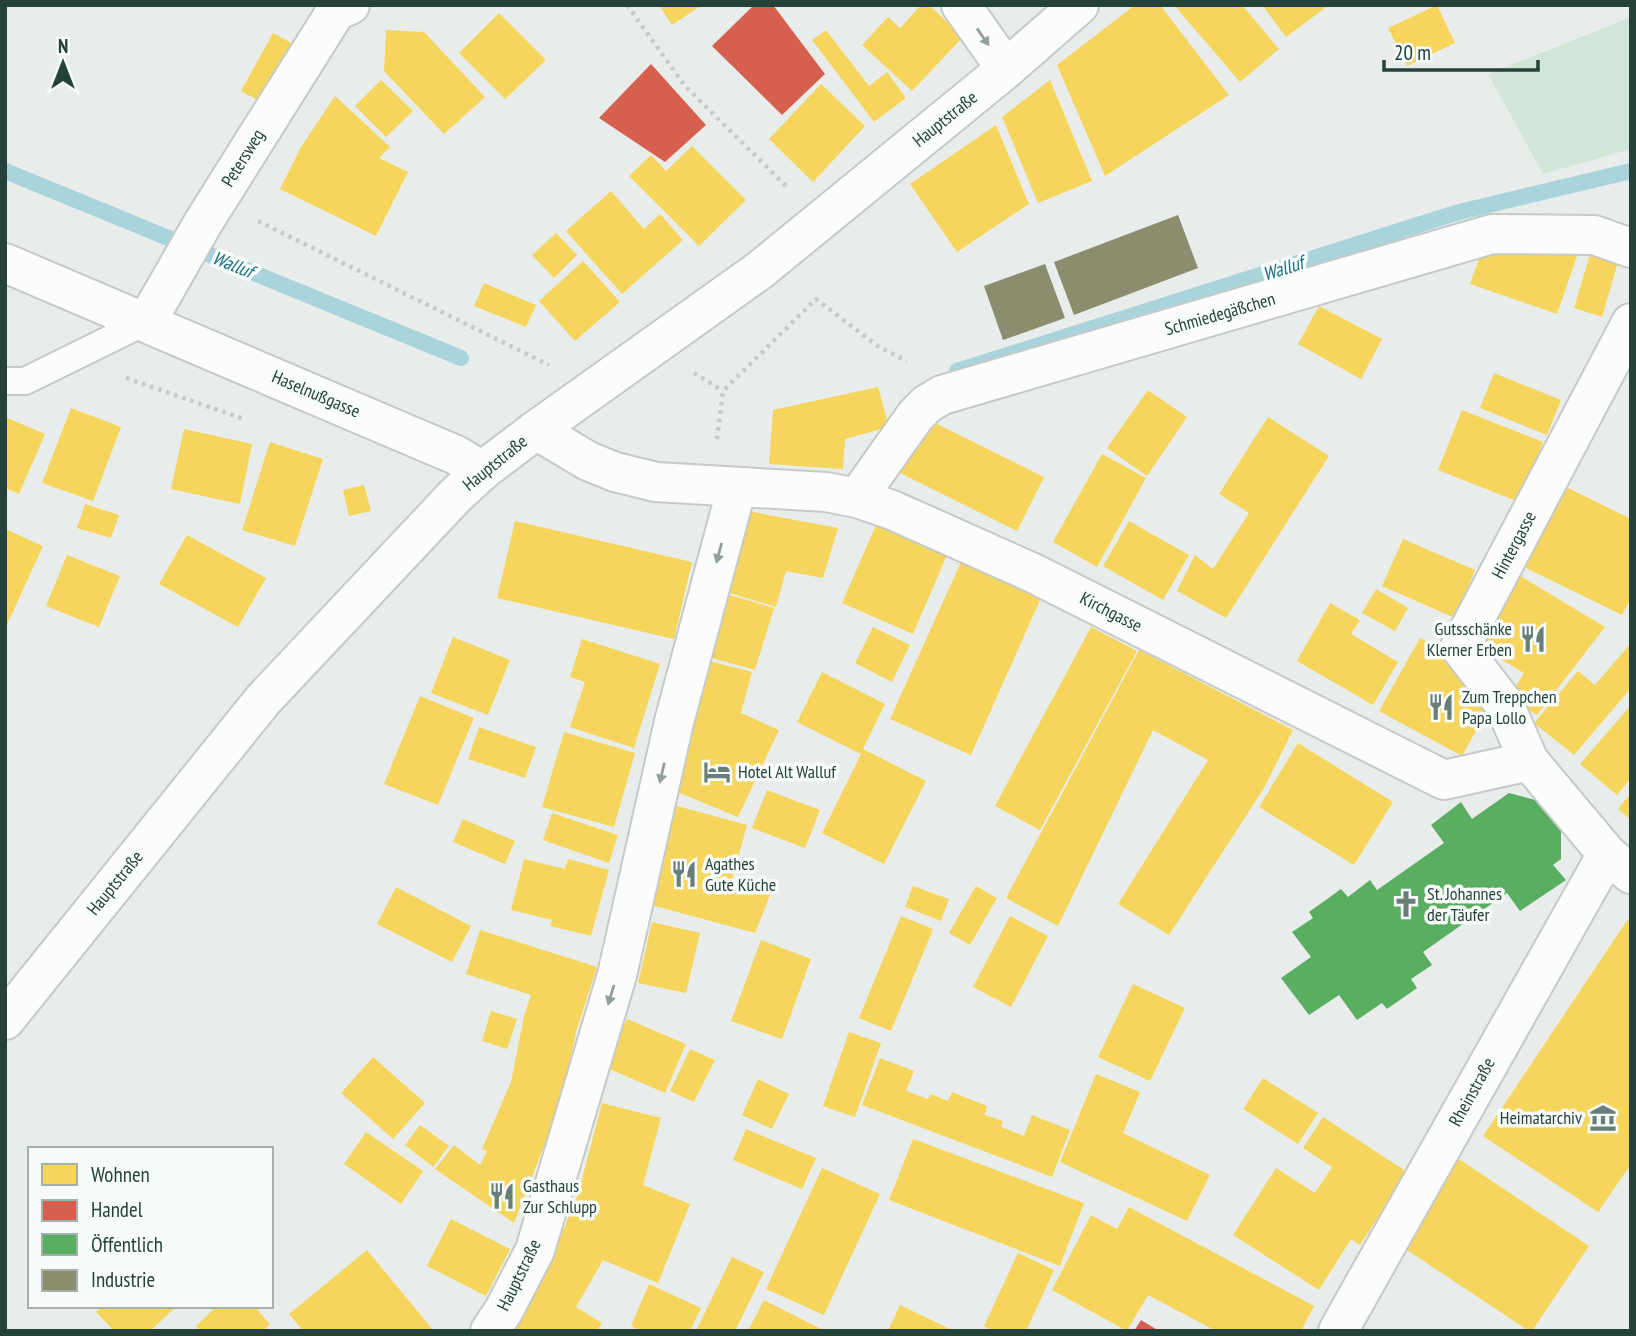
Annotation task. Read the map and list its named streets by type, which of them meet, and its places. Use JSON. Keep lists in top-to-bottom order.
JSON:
{
  "streets": {
    "street": [
      "Hauptstraße",
      "Petersweg",
      "Schmiedegäßchen",
      "Haselnußgasse",
      "Hintergasse",
      "Kirchgasse",
      "Rheinstraße"
    ]
  },
  "crossings": [
    ["Hauptstraße", "Haselnußgasse"],
    ["Hauptstraße", "Kirchgasse"],
    ["Petersweg", "Haselnußgasse"],
    ["Schmiedegäßchen", "Kirchgasse"],
    ["Hintergasse", "Kirchgasse"]
  ],
  "one_way": ["Hauptstraße"],
  "water": ["Walluf"],
  "places": {
    "restaurant": [
      "Gutsschänke Klerner Erben",
      "Zum Treppchen Papa Lollo",
      "Agathes Gute Küche",
      "Gasthaus Zur Schlupp"
    ],
    "hotel": ["Hotel Alt Walluf"],
    "church": ["St. Johannes der Täufer"],
    "museum": ["Heimatarchiv"]
  },
  "legend": [
    "Wohnen",
    "Handel",
    "Öffentlich",
    "Industrie"
  ],
  "scale_bar": "20 m",
  "north": "top"
}
